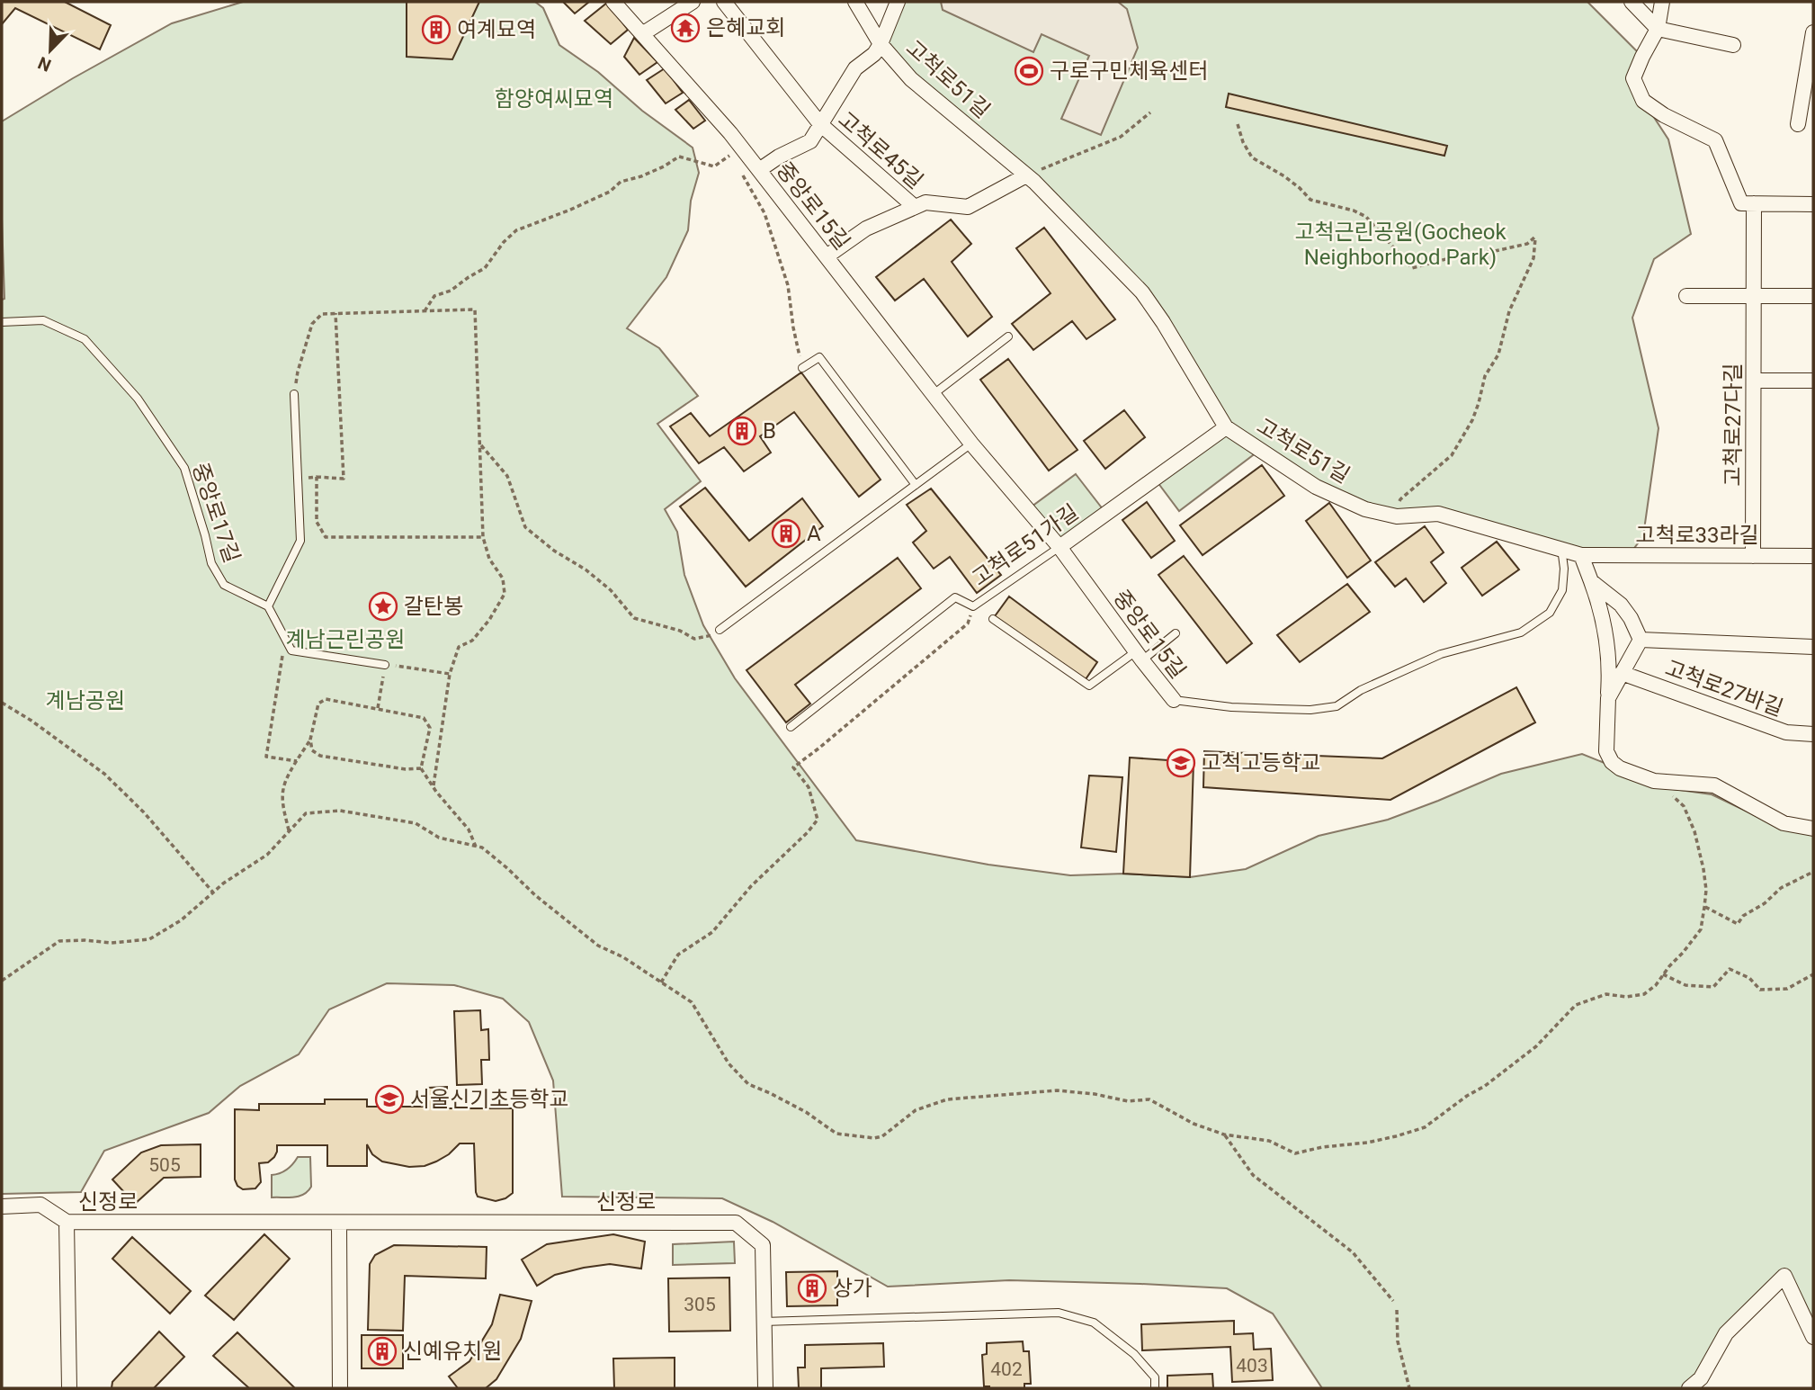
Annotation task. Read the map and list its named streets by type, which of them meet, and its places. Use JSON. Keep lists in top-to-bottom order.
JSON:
{
  "streets": {
    "street": [
      "고척로51길",
      "고척로45길",
      "중앙로15길",
      "고척로27다길",
      "고척로33라길",
      "고척로51가길",
      "고척로27바길",
      "신정로"
    ],
    "lane": ["중앙로17길"]
  },
  "crossings": [
    ["고척로51길", "고척로45길"],
    ["고척로51길", "중앙로15길"],
    ["고척로51길", "고척로33라길"],
    ["고척로51길", "고척로51가길"],
    ["고척로45길", "중앙로15길"],
    ["중앙로15길", "고척로51가길"],
    ["고척로27다길", "고척로33라길"]
  ],
  "parks": [
    "함양여씨묘역",
    "고척근린공원(Gocheok Neighborhood Park)",
    "계남근린공원",
    "계남공원"
  ],
  "places": {
    "temple": ["은혜교회"],
    "building": [
      "여계묘역",
      "B",
      "A",
      "상가",
      "신예유치원"
    ],
    "sports": ["구로구민체육센터"],
    "place": ["갈탄봉"],
    "school or university": ["고척고등학교", "서울신기초등학교"]
  },
  "house_numbers": [
    "505",
    "305",
    "403",
    "402"
  ],
  "north": "bottom left"
}
